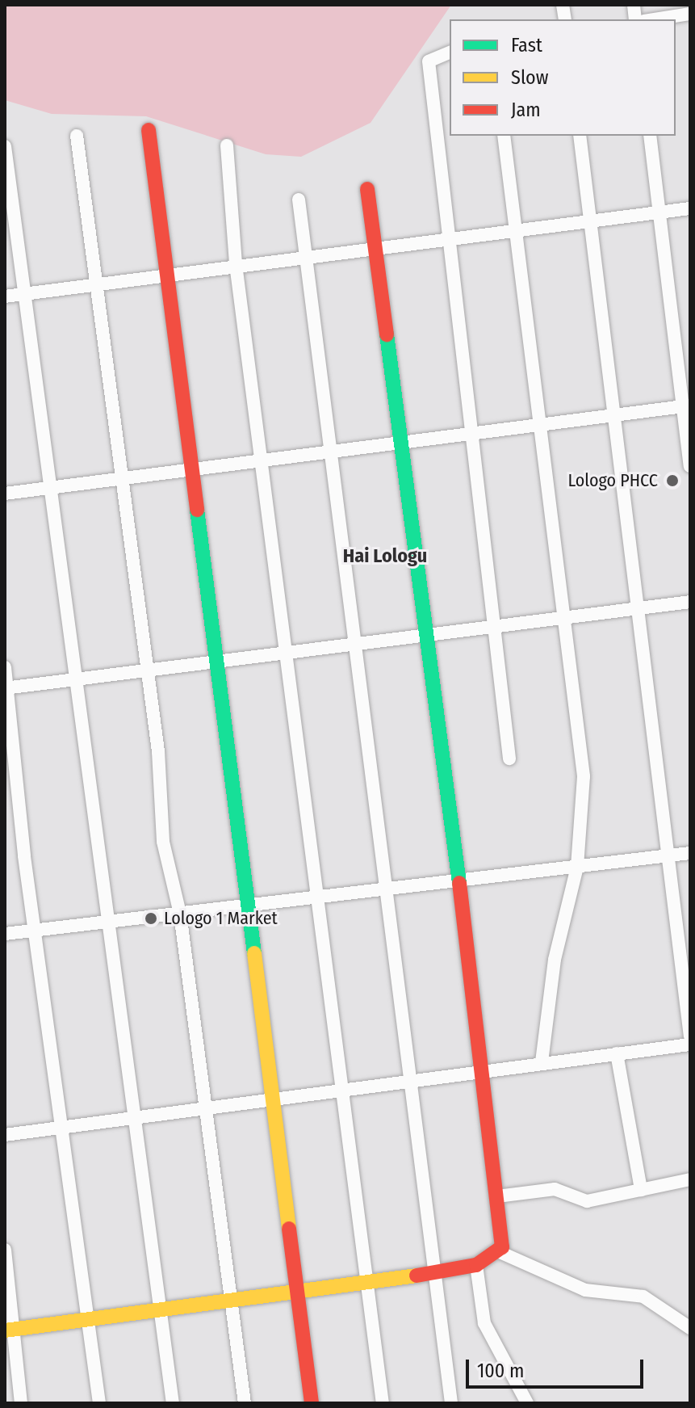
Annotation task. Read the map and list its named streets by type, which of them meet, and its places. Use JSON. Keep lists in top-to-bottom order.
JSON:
{
  "districts": ["Hai Lologu"],
  "places": ["Lologo PHCC", "Lologo 1 Market"],
  "legend": ["Fast", "Slow", "Jam"],
  "scale_bar": "100 m"
}
